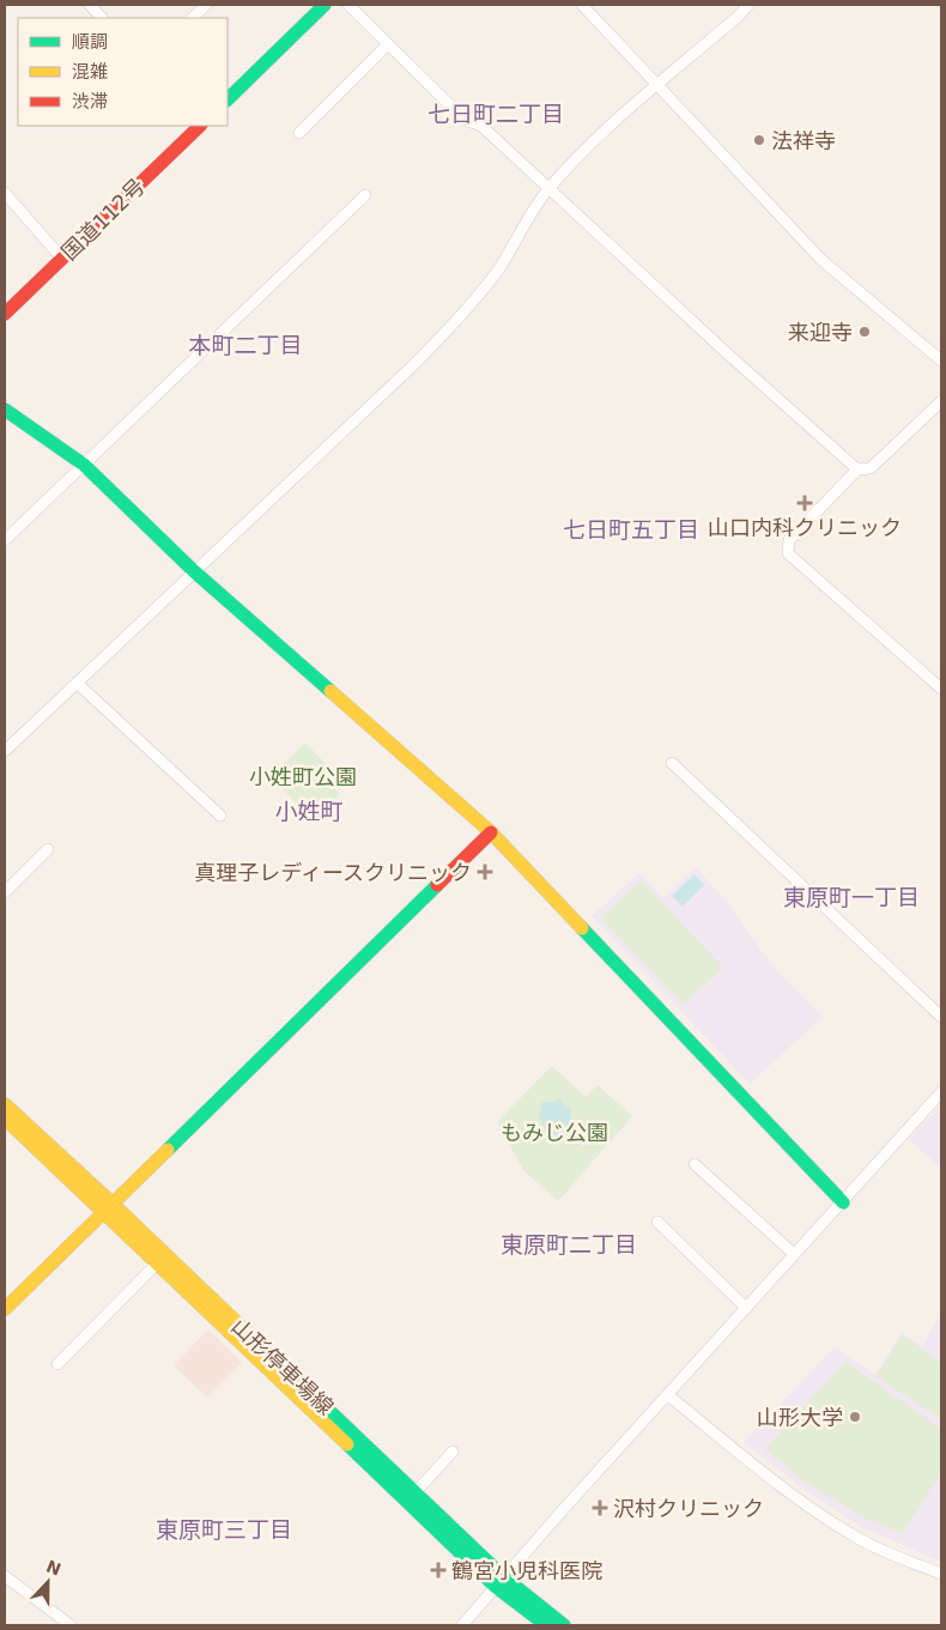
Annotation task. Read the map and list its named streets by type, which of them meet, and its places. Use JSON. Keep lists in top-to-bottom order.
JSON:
{
  "streets": {
    "main road": ["国道112号", "山形停車場線"]
  },
  "districts": [
    "七日町二丁目",
    "本町二丁目",
    "七日町五丁目",
    "小姓町",
    "東原町一丁目",
    "東原町二丁目",
    "東原町三丁目"
  ],
  "parks": ["小姓町公園", "もみじ公園"],
  "places": {
    "other": ["法祥寺", "来迎寺", "山形大学"],
    "health": [
      "山口内科クリニック",
      "真理子レディースクリニック",
      "沢村クリニック",
      "鶴宮小児科医院"
    ]
  },
  "legend": ["順調", "混雑", "渋滞"],
  "north": "top"
}
